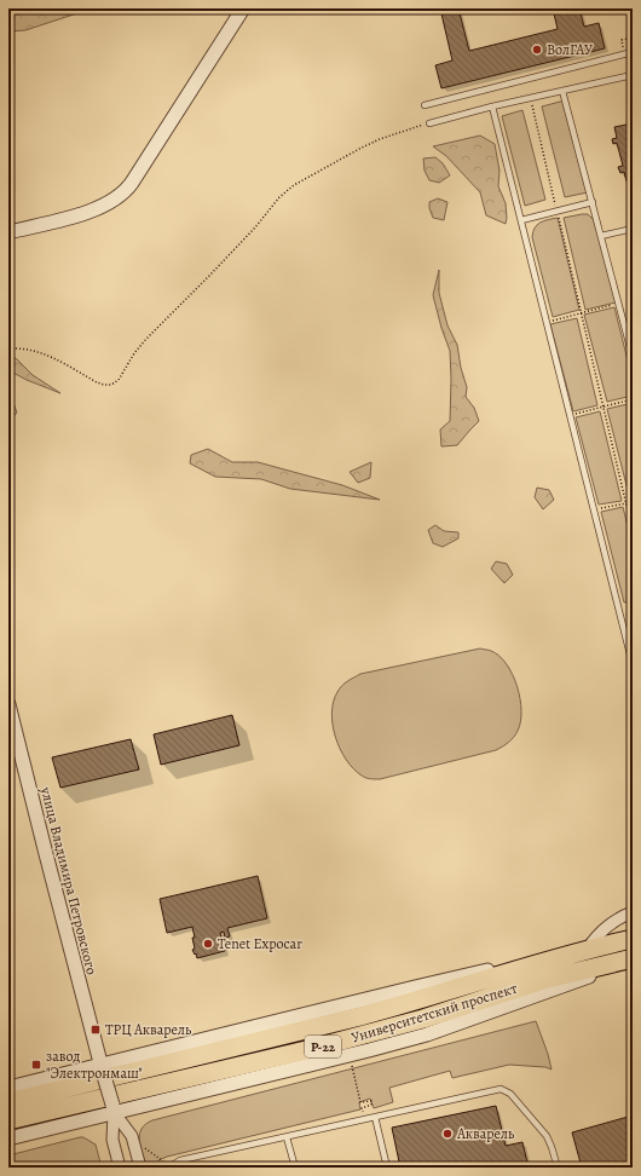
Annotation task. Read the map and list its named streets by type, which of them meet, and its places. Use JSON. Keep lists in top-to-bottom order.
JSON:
{
  "streets": {
    "highway": ["Университетский проспект", "Р-22"],
    "street": ["улица Владимира Петровского"]
  },
  "crossings": [
    ["улица Владимира Петровского", "Университетский проспект"]
  ],
  "places": {
    "other": ["ВолГАУ", "Tenet Expocar", "Акварель"],
    "transit": ["ТРЦ Акварель", "завод \"Электронмаш\""]
  }
}
